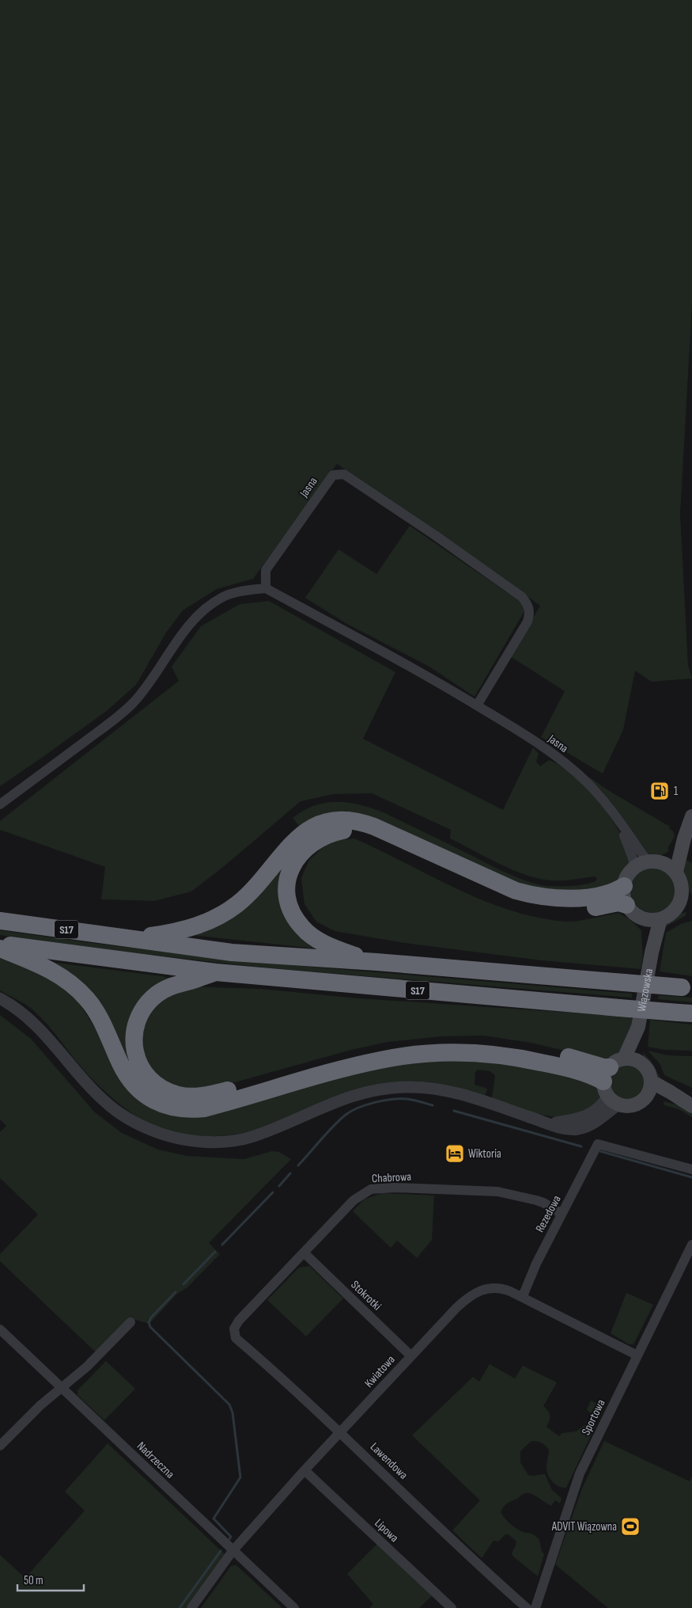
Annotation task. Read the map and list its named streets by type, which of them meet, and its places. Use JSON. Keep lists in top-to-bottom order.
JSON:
{
  "streets": {
    "highway": ["S17"],
    "main road": ["Wiązowska"],
    "street": [
      "Jasna",
      "Chabrowa",
      "Rezedowa",
      "Stokrotki",
      "Kwiatowa",
      "Sportowa",
      "Nadrzeczna",
      "Lawendowa",
      "Lipowa"
    ]
  },
  "crossings": [
    ["Jasna", "Wiązowska"],
    ["Chabrowa", "Rezedowa"],
    ["Chabrowa", "Stokrotki"],
    ["Chabrowa", "Lawendowa"],
    ["Rezedowa", "Kwiatowa"],
    ["Stokrotki", "Kwiatowa"],
    ["Kwiatowa", "Sportowa"],
    ["Kwiatowa", "Nadrzeczna"],
    ["Kwiatowa", "Lawendowa"],
    ["Kwiatowa", "Lipowa"]
  ],
  "places": {
    "fuel station": ["1"],
    "hotel": ["Wiktoria"],
    "sports": ["ADVIT Wiązowna"]
  },
  "scale_bar": "50 m"
}
